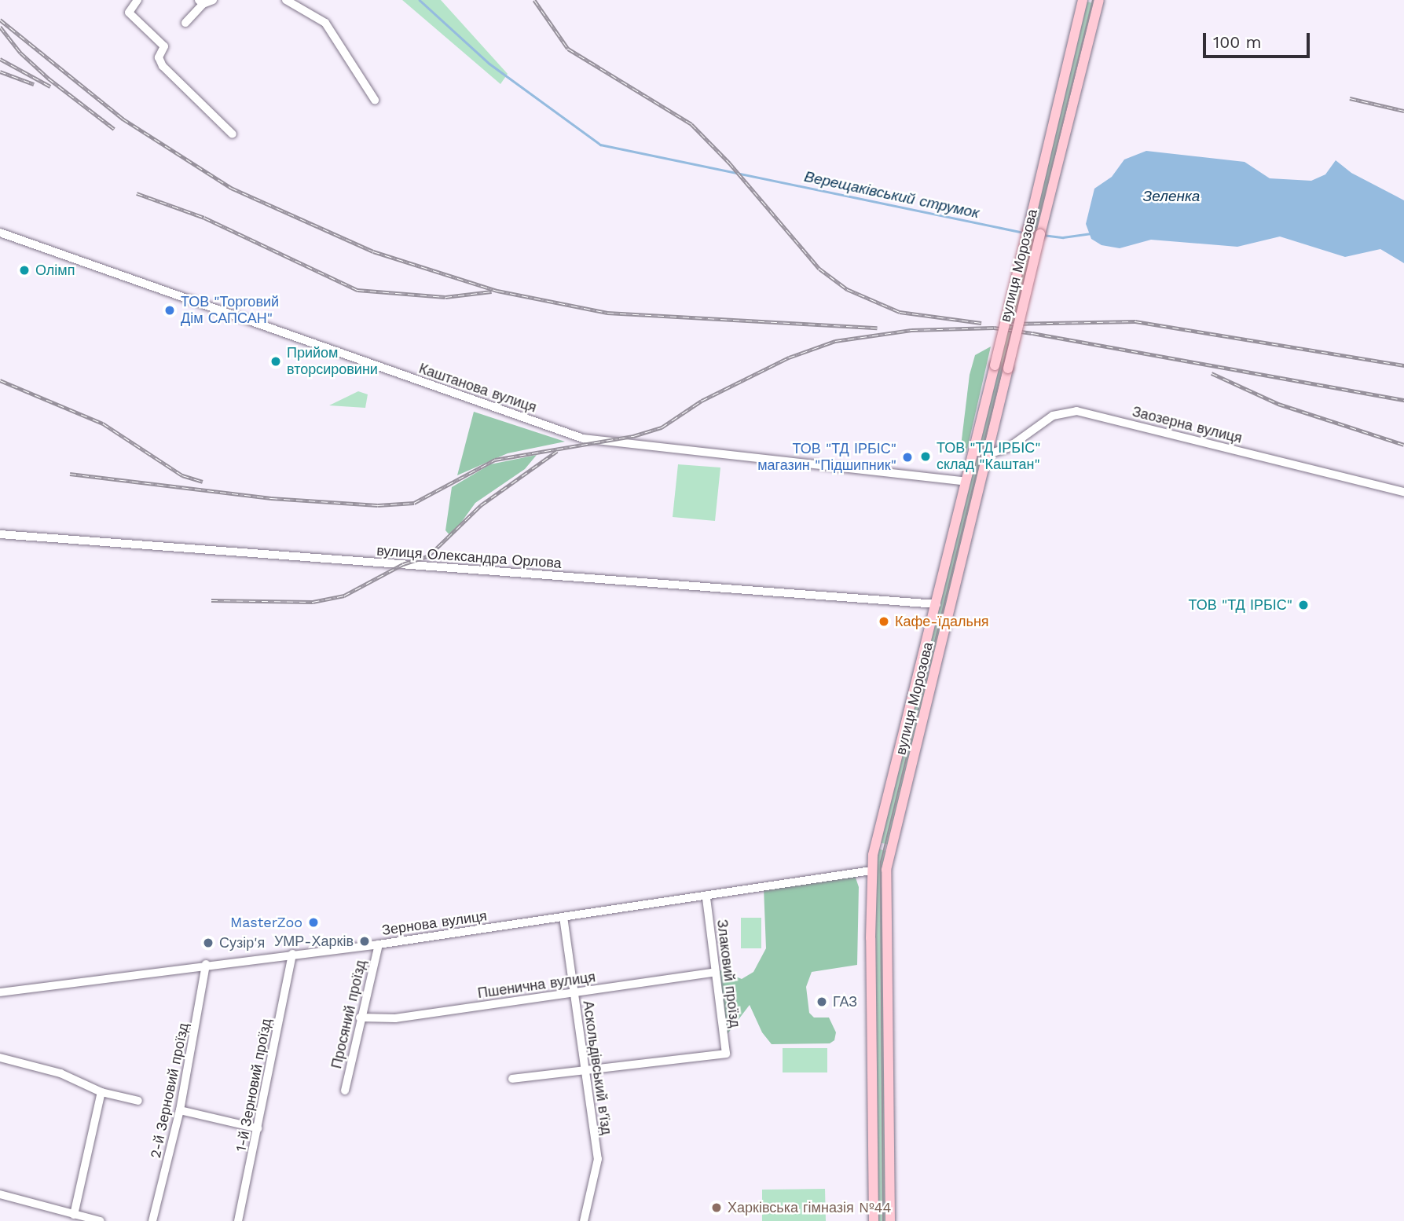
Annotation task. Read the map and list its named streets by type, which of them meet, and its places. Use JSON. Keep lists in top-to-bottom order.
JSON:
{
  "streets": {
    "main road": ["вулиця Морозова"],
    "street": [
      "Каштанова вулиця",
      "Заозерна вулиця",
      "вулиця Олександра Орлова",
      "Зернова вулиця",
      "Злаковий проїзд",
      "Пшенична вулиця",
      "Просяний проїзд",
      "Аскольдівський в'їзд",
      "1-й Зерновий проїзд",
      "2-й Зерновий проїзд"
    ]
  },
  "crossings": [
    ["вулиця Морозова", "Каштанова вулиця"],
    ["вулиця Морозова", "Заозерна вулиця"],
    ["вулиця Морозова", "вулиця Олександра Орлова"],
    ["вулиця Морозова", "Зернова вулиця"],
    ["Зернова вулиця", "Злаковий проїзд"],
    ["Зернова вулиця", "Просяний проїзд"],
    ["Зернова вулиця", "Аскольдівський в'їзд"],
    ["Зернова вулиця", "1-й Зерновий проїзд"],
    ["Зернова вулиця", "2-й Зерновий проїзд"],
    ["Злаковий проїзд", "Пшенична вулиця"],
    ["Злаковий проїзд", "Аскольдівський в'їзд"],
    ["Пшенична вулиця", "Просяний проїзд"],
    ["Пшенична вулиця", "Аскольдівський в'їзд"]
  ],
  "water": ["Верещаківський струмок", "Зеленка"],
  "places": [
    "Олімп",
    "ТОВ \"Торговий Дім САПСАН\"",
    "Прийом вторсировини",
    "ТОВ \"ТД ІРБІС\" склад \"Каштан\"",
    "ТОВ \"ТД ІРБІС\" магазин \"Підшипник\"",
    "ТОВ \"ТД ІРБІС\"",
    "Кафе-їдальня",
    "MasterZoo",
    "УМР-Харків",
    "Сузір'я",
    "ГАЗ",
    "Харківська гімназія №44"
  ],
  "scale_bar": "100 m"
}
